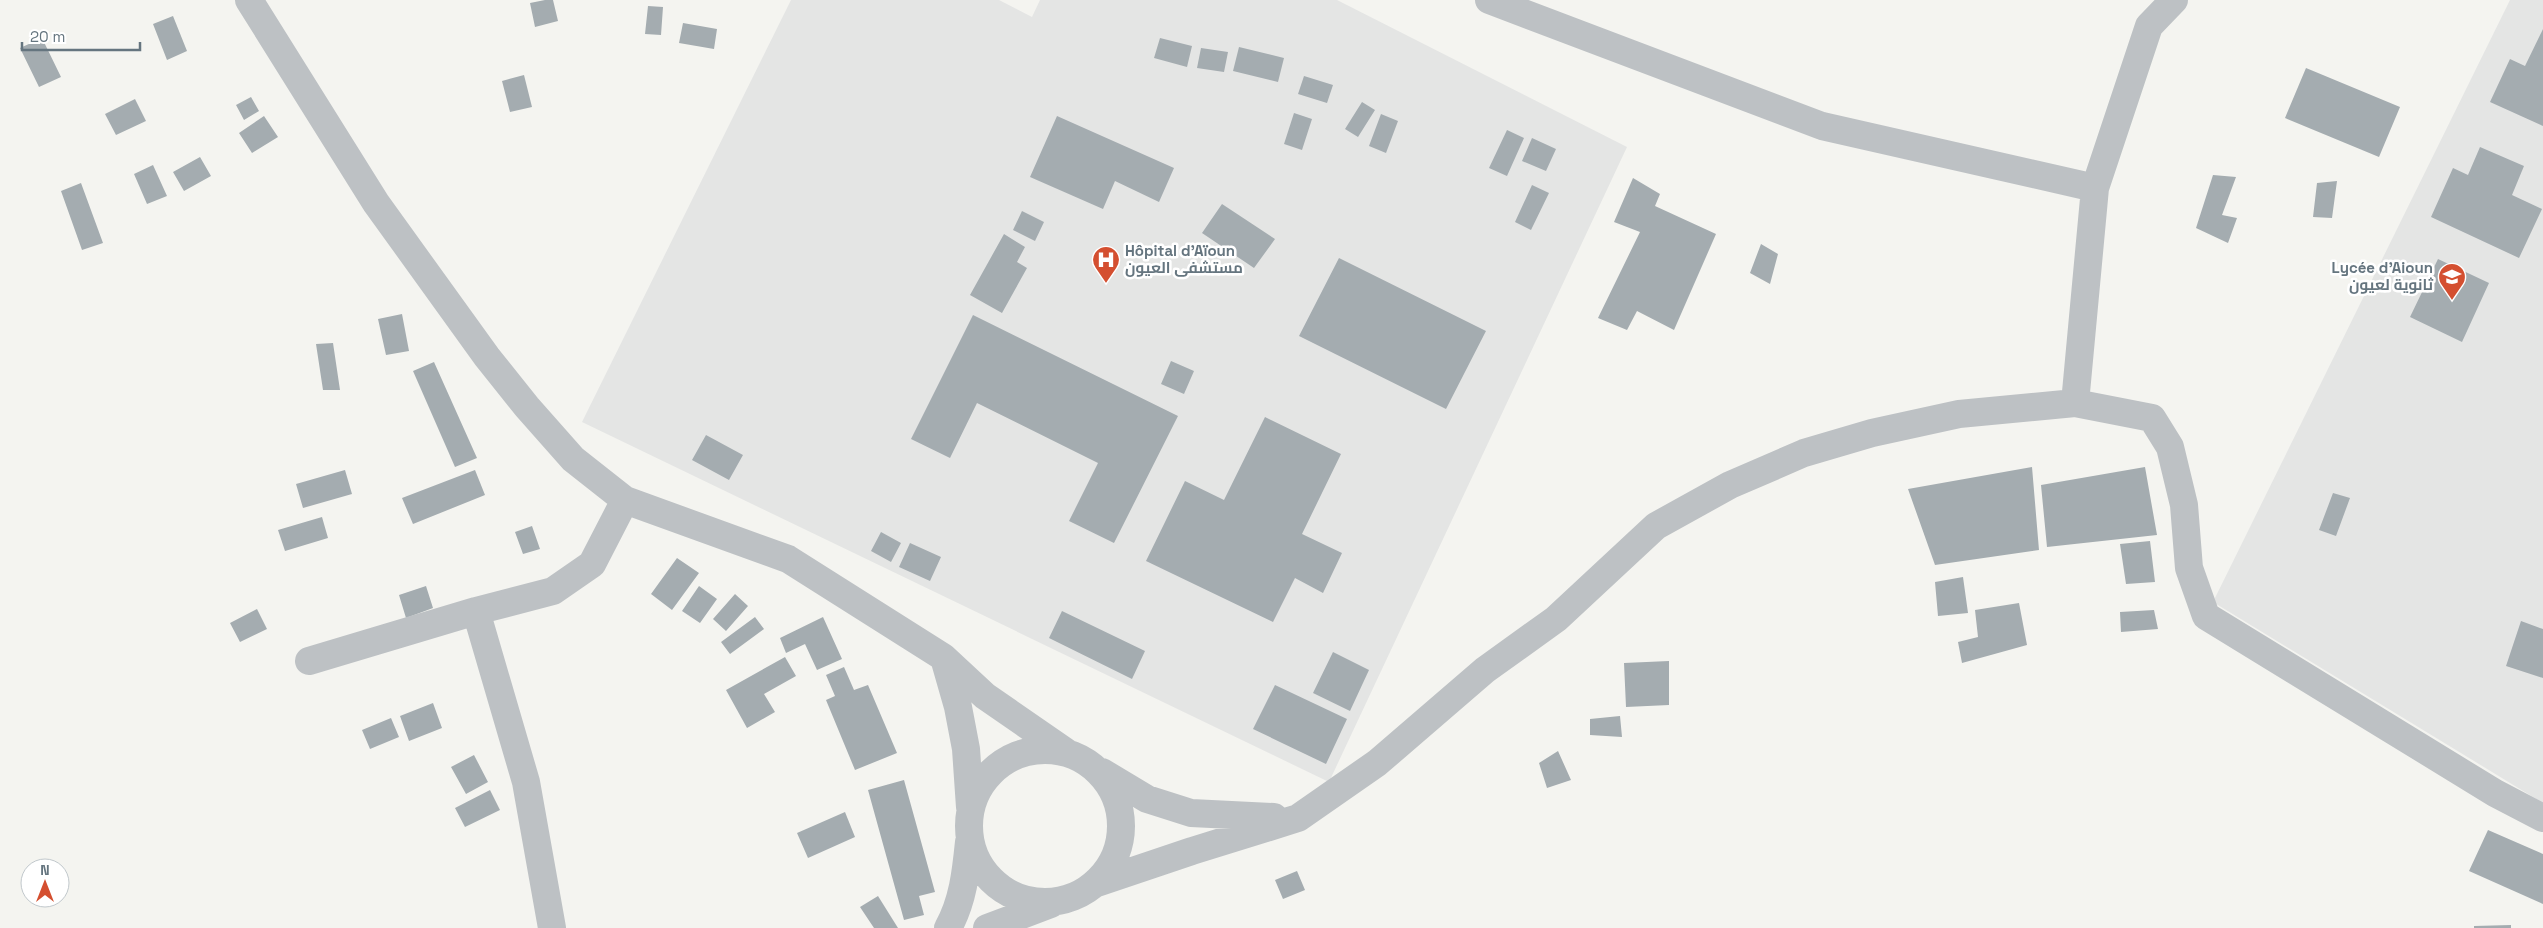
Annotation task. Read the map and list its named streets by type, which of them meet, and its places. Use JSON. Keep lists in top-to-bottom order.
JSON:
{
  "places": {
    "hospital": ["Hôpital d’Aïoun مستشفى العيون"],
    "school or university": ["Lycée d'Aioun ثانوية لعيون"]
  },
  "scale_bar": "20 m",
  "north": "top"
}
